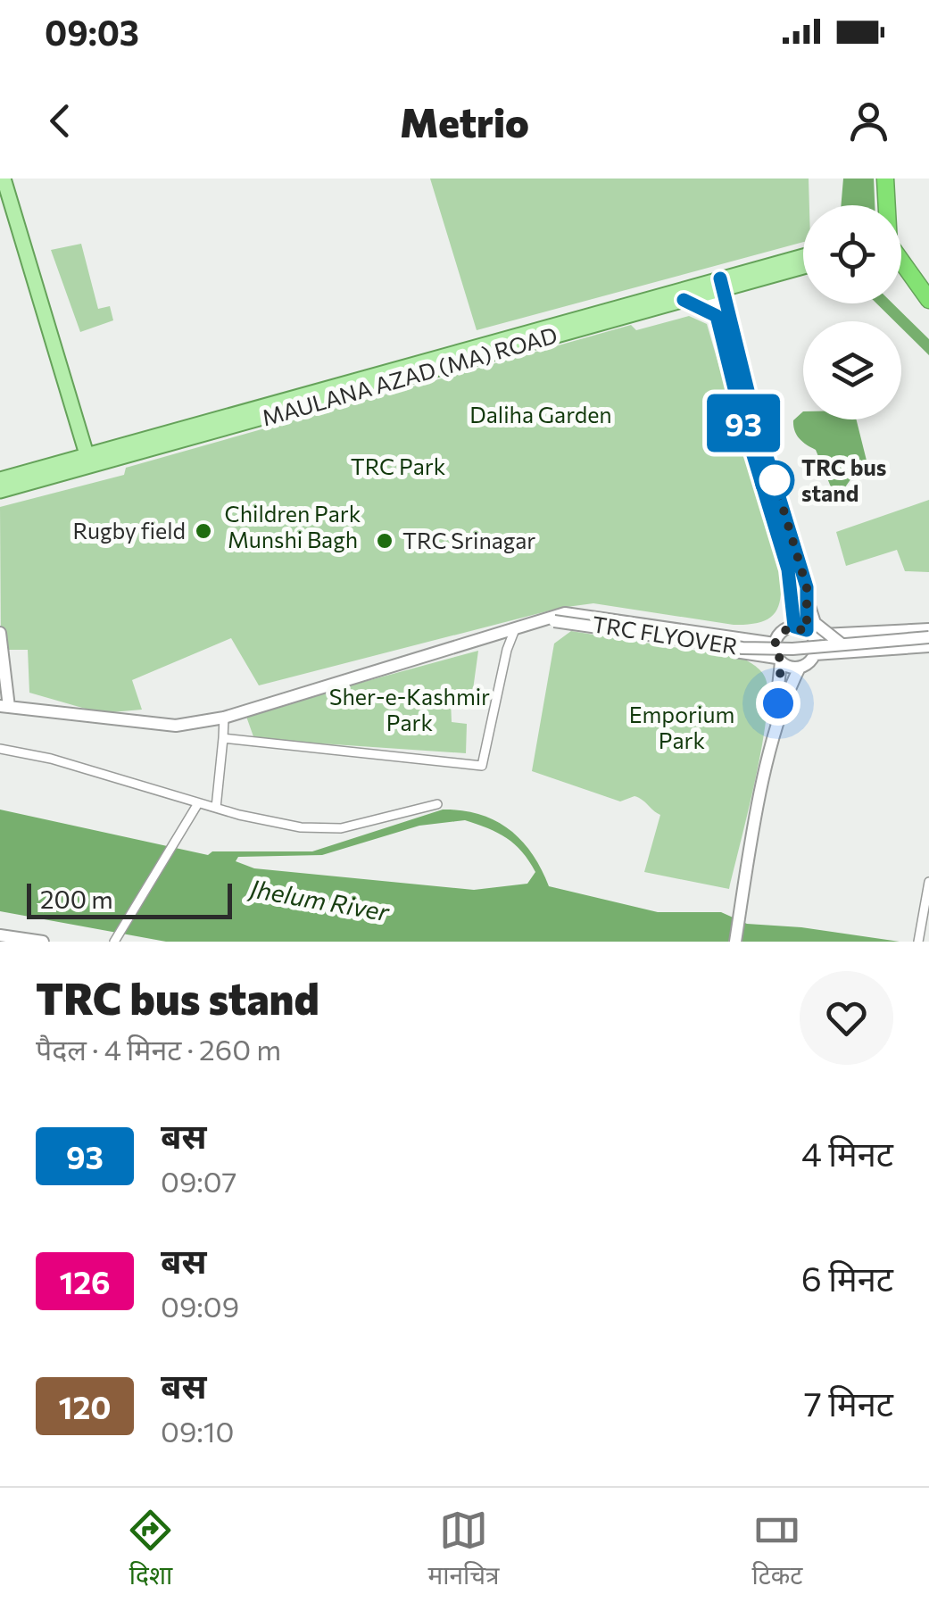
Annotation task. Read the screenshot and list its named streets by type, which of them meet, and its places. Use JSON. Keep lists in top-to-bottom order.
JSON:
{
  "streets": {
    "main road": ["MAULANA AZAD (MA) ROAD", "TRC FLYOVER"]
  },
  "water": ["Jhelum River"],
  "parks": [
    "Daliha Garden",
    "TRC Park",
    "Children Park Munshi Bagh",
    "Sher-e-Kashmir Park",
    "Emporium Park"
  ],
  "places": ["TRC bus stand", "Rugby field", "TRC Srinagar"],
  "lines": ["bus line 93"],
  "scale_bar": "200 m",
  "page": {
    "status": "09:03",
    "header": "Metrio",
    "on_map": "93",
    "scale": "200 m",
    "heading": ["TRC bus stand", "पैदल · 4 मिनट · 260 m"],
    "list": [
      {
        "mark": "93",
        "name": "बस",
        "note": "09:07",
        "value": "4 मिनट"
      },
      {
        "mark": "126",
        "name": "बस",
        "note": "09:09",
        "value": "6 मिनट"
      },
      {
        "mark": "120",
        "name": "बस",
        "note": "09:10",
        "value": "7 मिनट"
      }
    ],
    "tabs": ["दिशा", "मानचित्र", "टिकट"]
  }
}
